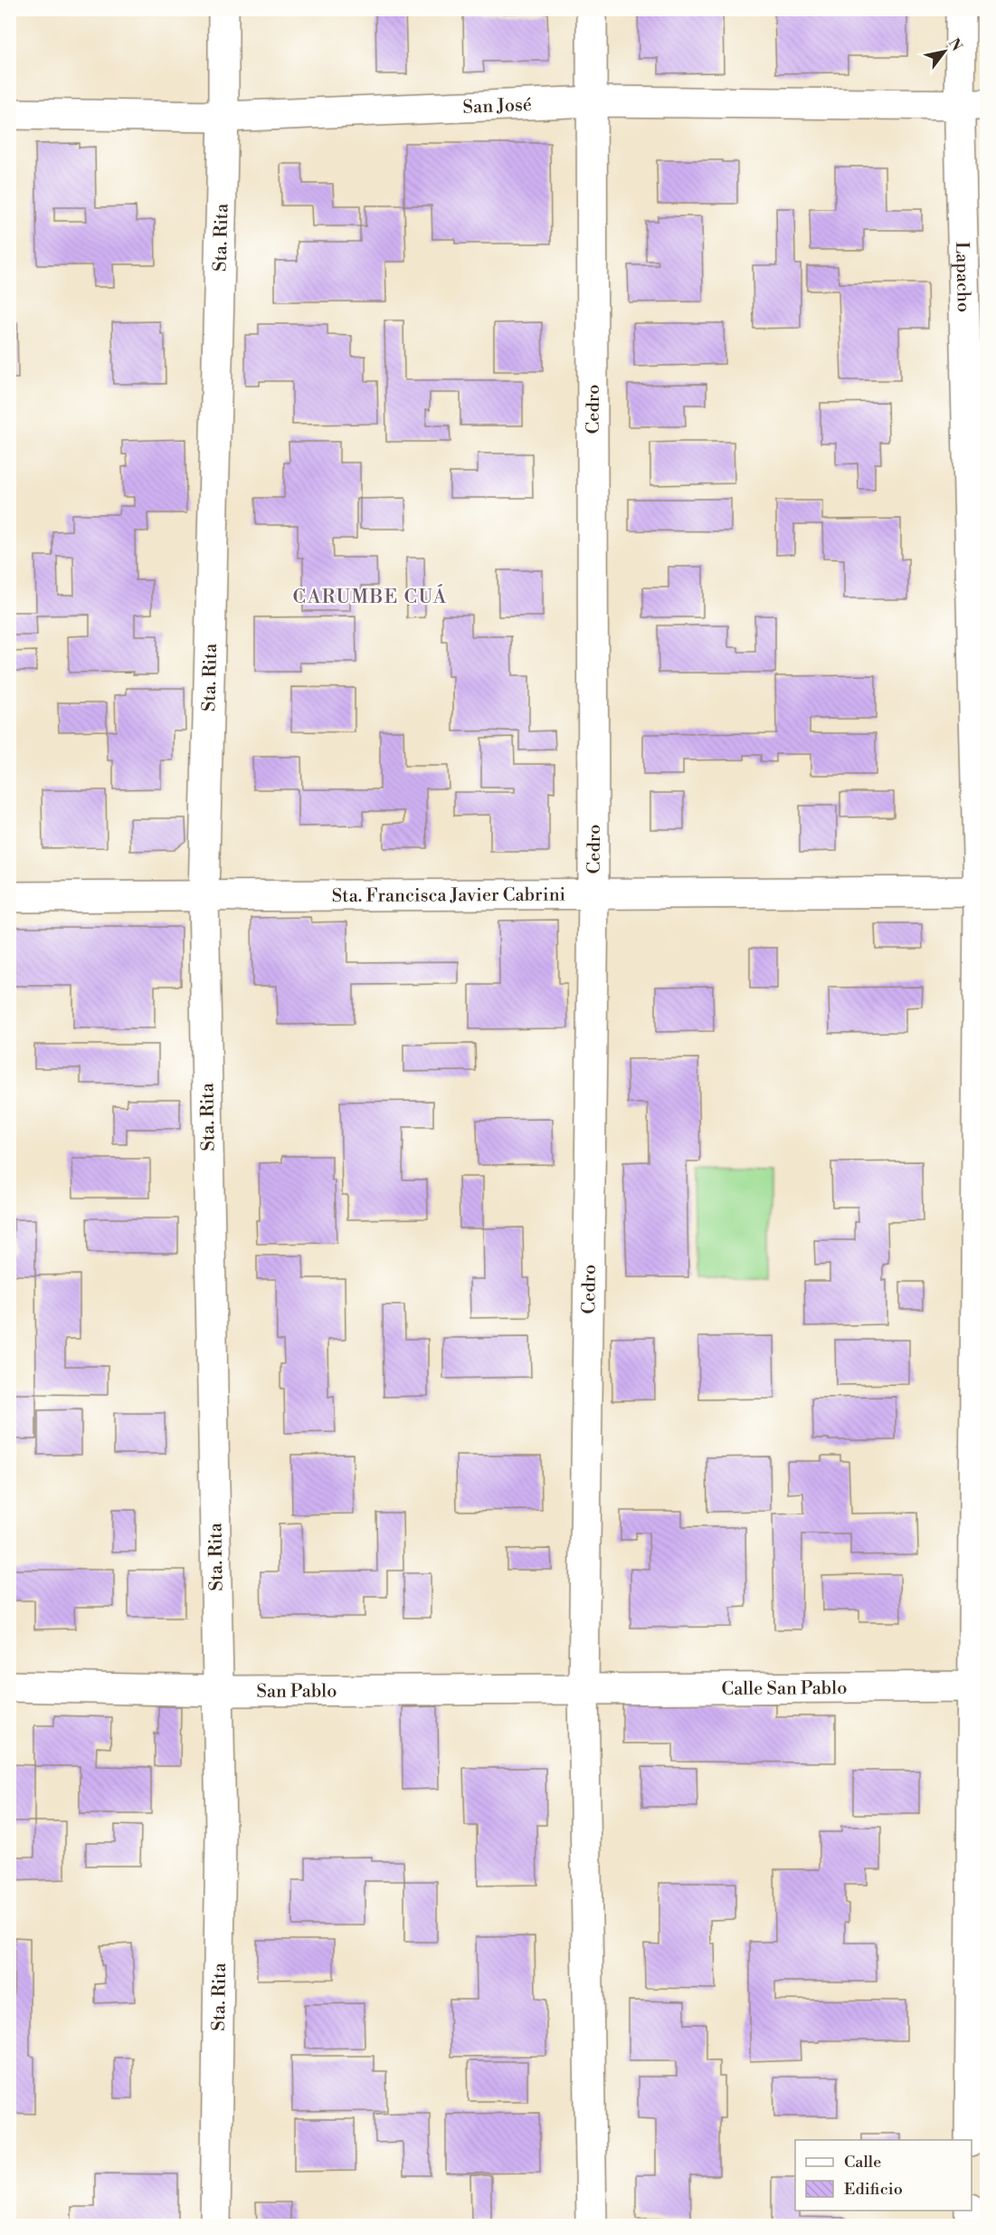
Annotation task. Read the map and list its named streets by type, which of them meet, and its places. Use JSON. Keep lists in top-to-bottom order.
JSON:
{
  "streets": {
    "street": [
      "San José",
      "Sta. Rita",
      "Lapacho",
      "Cedro",
      "Sta. Francisca Javier Cabrini",
      "Calle San Pablo",
      "San Pablo"
    ]
  },
  "crossings": [
    ["San José", "Sta. Rita"],
    ["San José", "Lapacho"],
    ["San José", "Cedro"],
    ["Sta. Rita", "Sta. Francisca Javier Cabrini"],
    ["Sta. Rita", "San Pablo"],
    ["Lapacho", "Sta. Francisca Javier Cabrini"],
    ["Lapacho", "Calle San Pablo"],
    ["Cedro", "Sta. Francisca Javier Cabrini"],
    ["Cedro", "Calle San Pablo"],
    ["Cedro", "San Pablo"],
    ["Calle San Pablo", "San Pablo"]
  ],
  "districts": ["CARUMBE CUÁ"],
  "legend": ["Calle", "Edificio"],
  "north": "top right"
}
